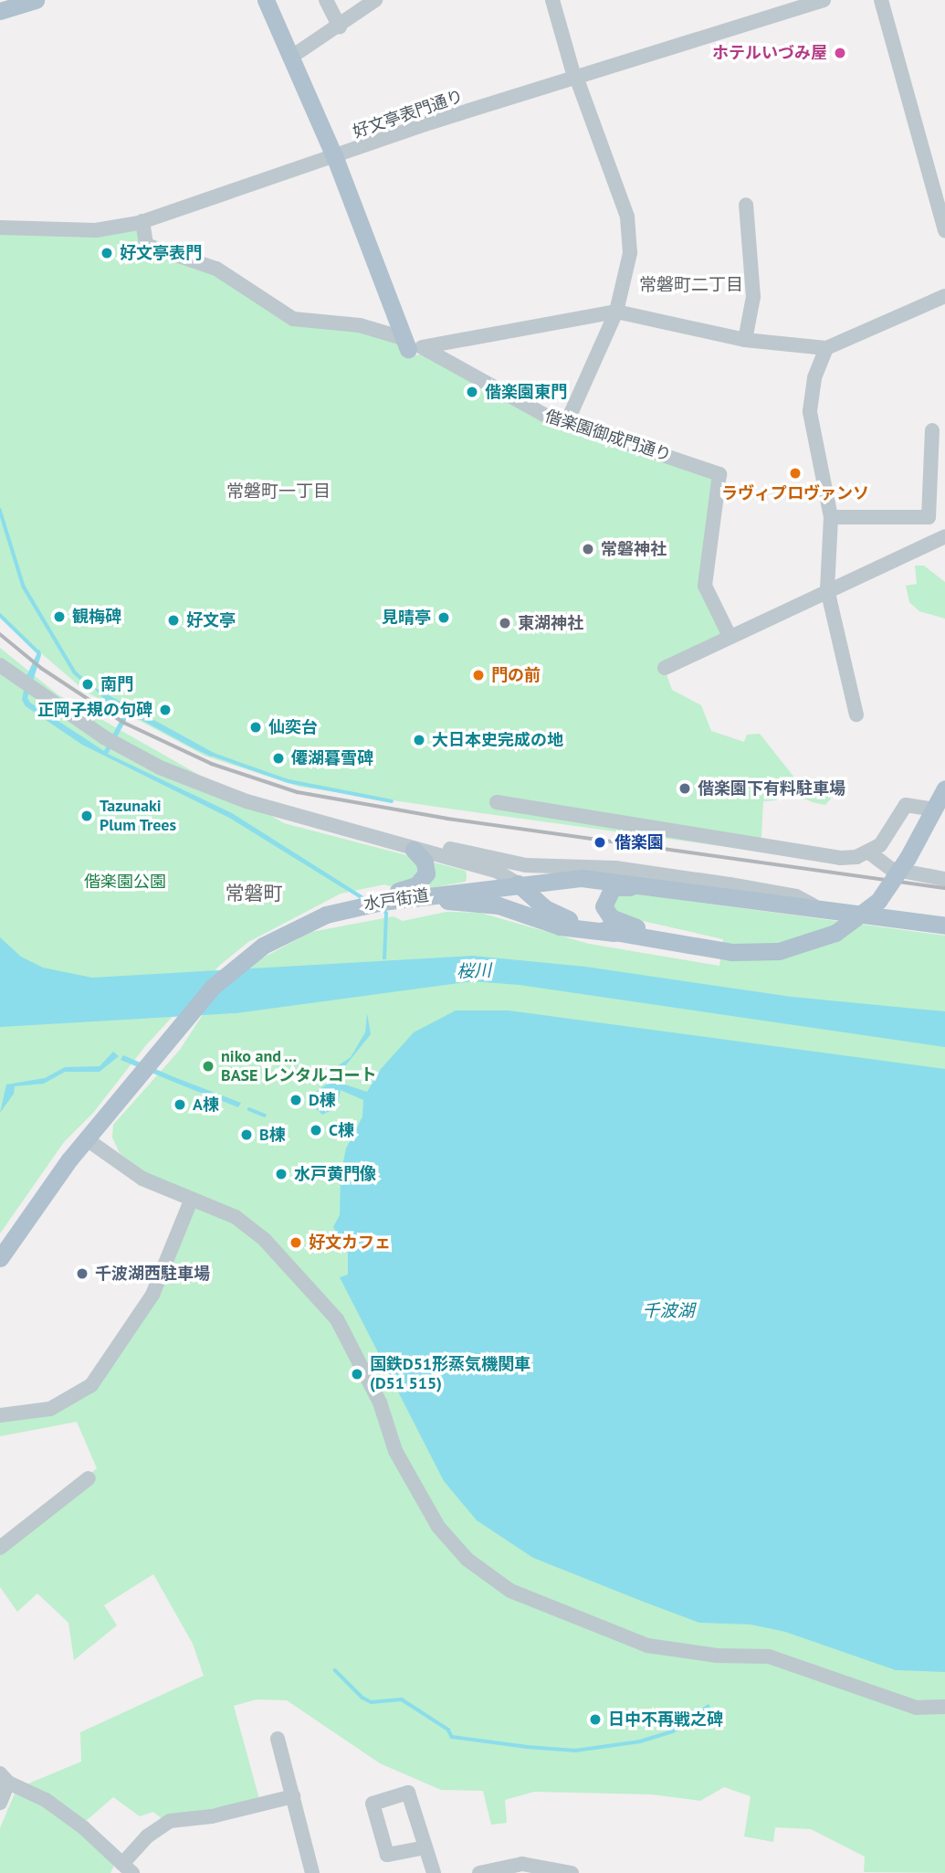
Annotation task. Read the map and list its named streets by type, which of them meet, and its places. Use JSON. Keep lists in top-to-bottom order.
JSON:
{
  "streets": {
    "main road": ["水戸街道"],
    "street": ["好文亭表門通り", "偕楽園御成門通り"]
  },
  "districts": ["常磐町二丁目", "常磐町一丁目", "常磐町"],
  "water": ["桜川", "千波湖"],
  "parks": ["偕楽園公園"],
  "places": [
    "ホテルいづみ屋",
    "好文亭表門",
    "偕楽園東門",
    "ラヴィプロヴァンソ",
    "常磐神社",
    "観梅碑",
    "見晴亭",
    "好文亭",
    "東湖神社",
    "門の前",
    "南門",
    "正岡子規の句碑",
    "仙奕台",
    "大日本史完成の地",
    "僊湖暮雪碑",
    "偕楽園下有料駐車場",
    "Tazunaki Plum Trees",
    "偕楽園",
    "niko and ... BASE レンタルコート",
    "D棟",
    "A棟",
    "C棟",
    "B棟",
    "水戸黄門像",
    "好文カフェ",
    "千波湖西駐車場",
    "国鉄D51形蒸気機関車 (D51 515)",
    "日中不再戦之碑"
  ]
}
